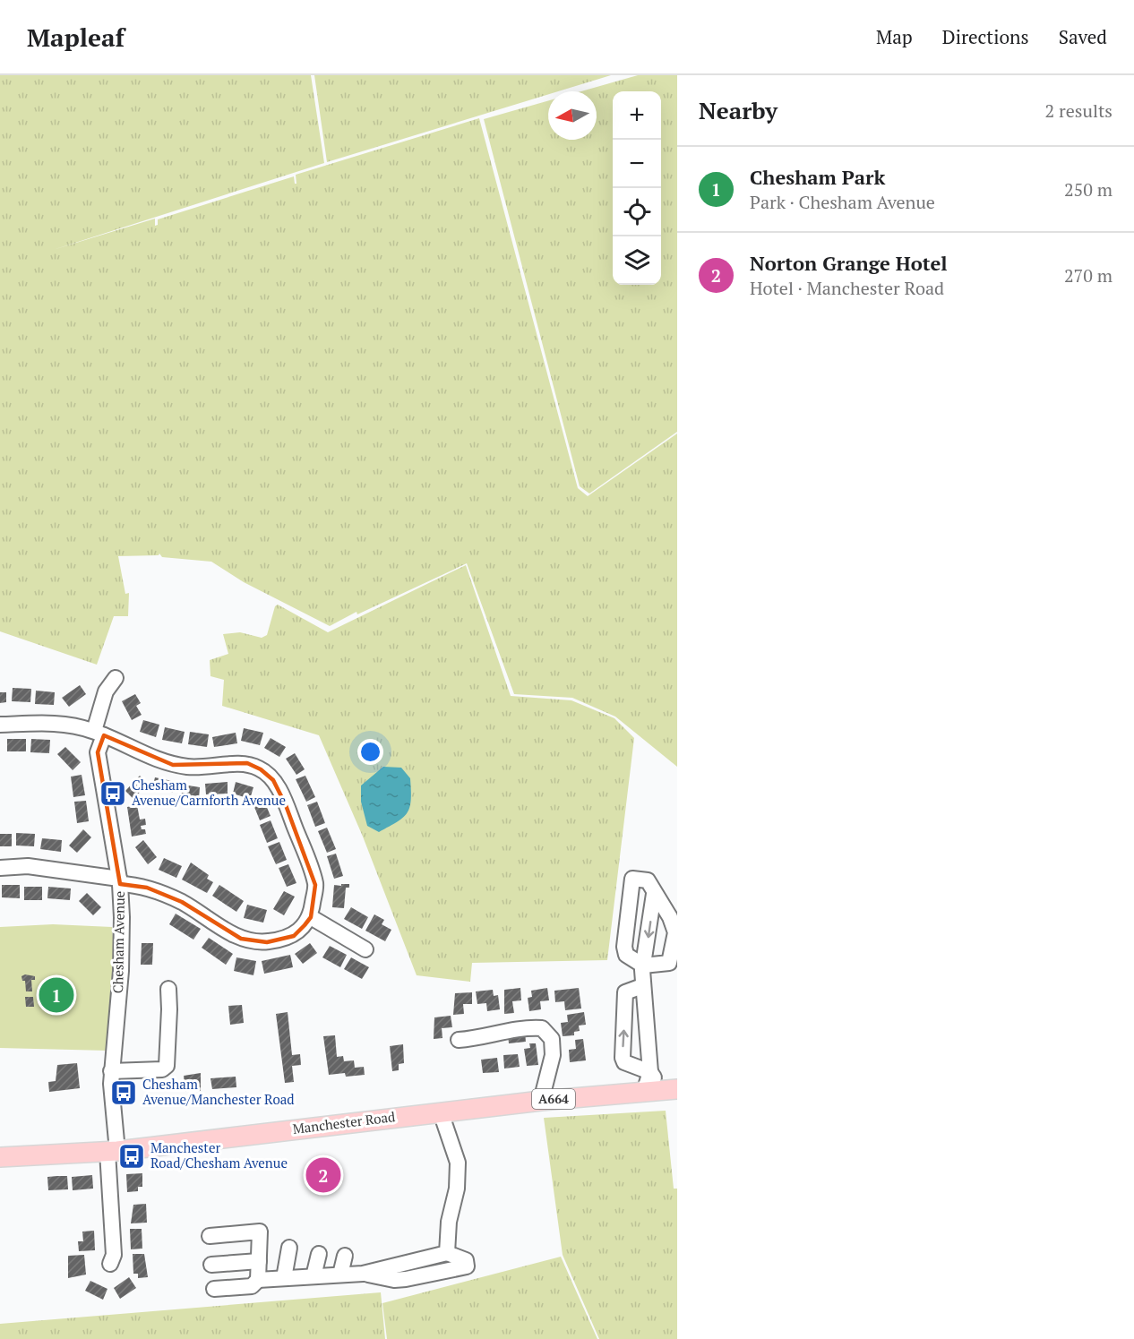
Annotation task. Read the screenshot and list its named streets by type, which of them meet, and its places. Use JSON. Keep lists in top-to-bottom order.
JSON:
{
  "streets": {
    "main road": ["A664", "Manchester Road"],
    "street": ["Chesham Avenue"]
  },
  "crossings": [
    ["Chesham Avenue", "Manchester Road"],
    ["A664", "Manchester Road"]
  ],
  "places": {
    "bus stop": ["Chesham Avenue/Carnforth Avenue", "Chesham Avenue/Manchester Road", "Manchester Road/Chesham Avenue"]
  },
  "north": "left",
  "page": {
    "header": "Mapleaf",
    "nav": ["Map", "Directions", "Saved"],
    "heading": ["Nearby", "2 results"],
    "map_buttons": ["+", "−"],
    "list": [
      {
        "mark": "1",
        "name": "Chesham Park",
        "note": "Park · Chesham Avenue",
        "value": "250 m"
      },
      {
        "mark": "2",
        "name": "Norton Grange Hotel",
        "note": "Hotel · Manchester Road",
        "value": "270 m"
      }
    ],
    "pins": ["1", "2"]
  }
}
